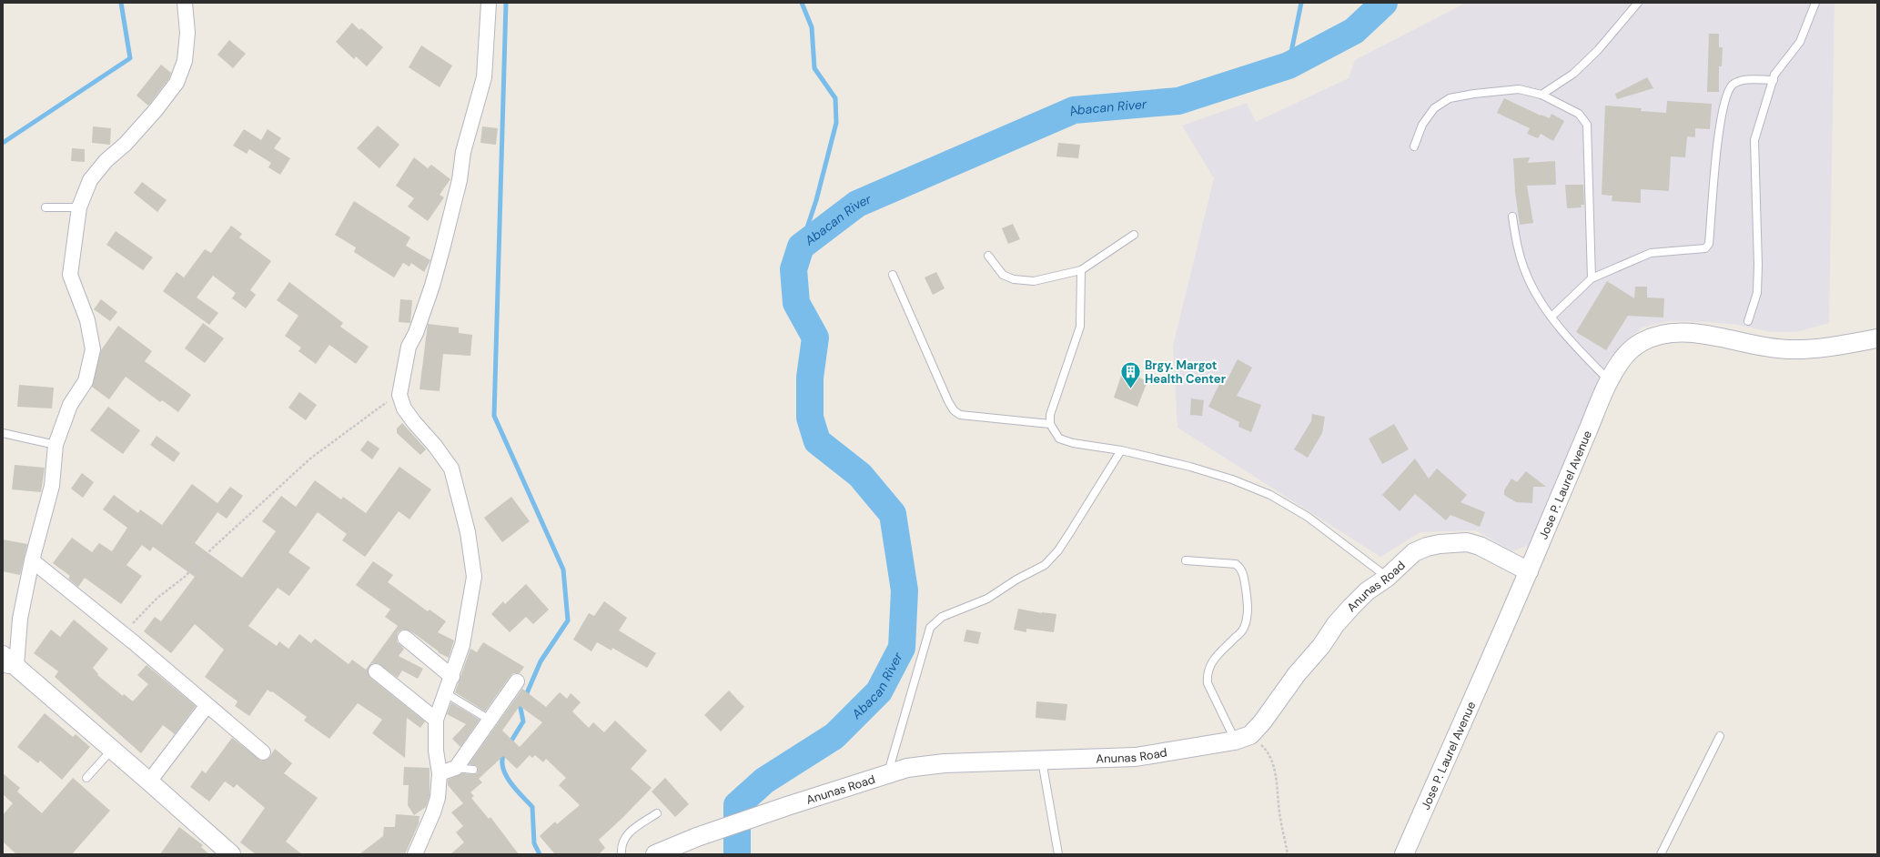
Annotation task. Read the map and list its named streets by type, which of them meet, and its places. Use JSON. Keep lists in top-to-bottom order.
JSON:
{
  "streets": {
    "street": ["Jose P. Laurel Avenue", "Anunas Road"]
  },
  "crossings": [
    ["Jose P. Laurel Avenue", "Anunas Road"]
  ],
  "water": ["Abacan River"],
  "places": {
    "building": ["Brgy. Margot Health Center"]
  }
}
